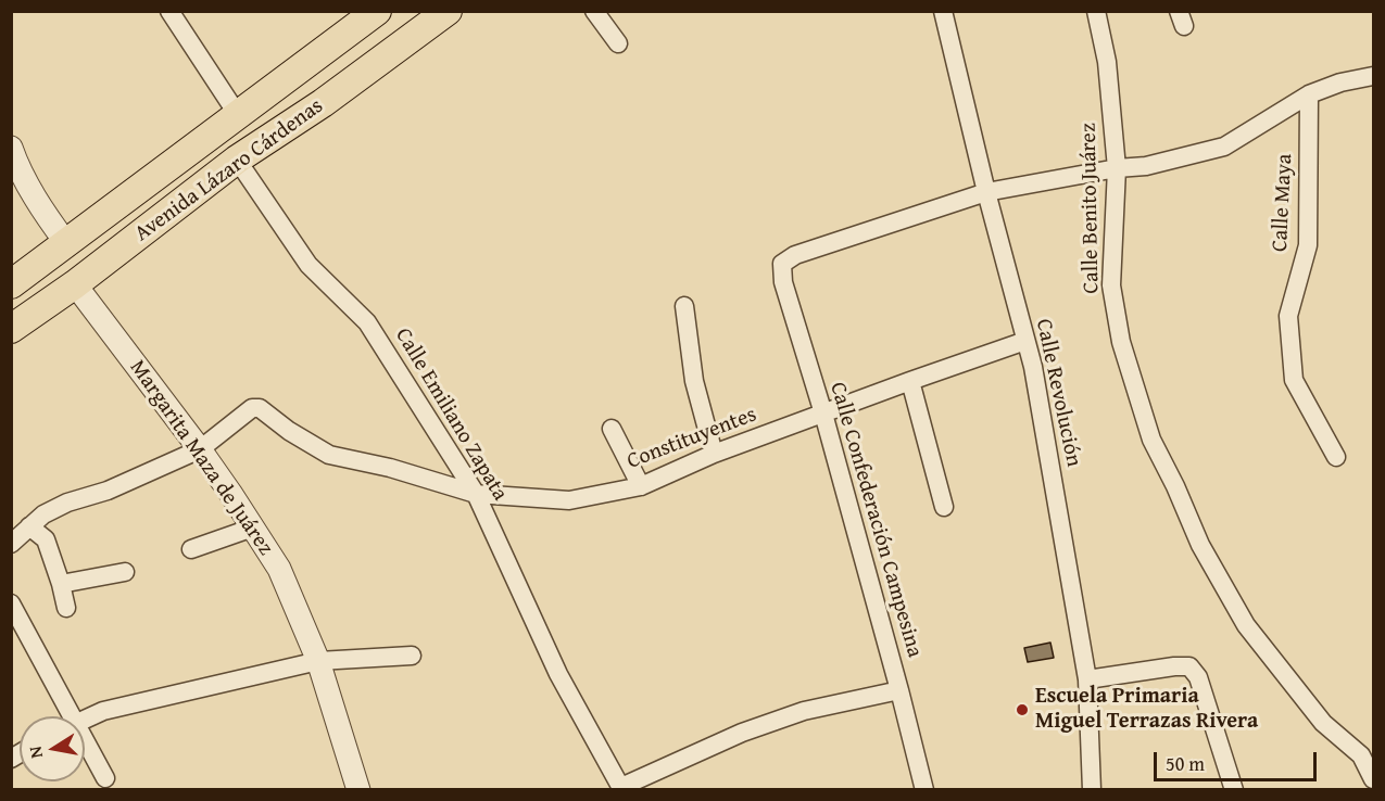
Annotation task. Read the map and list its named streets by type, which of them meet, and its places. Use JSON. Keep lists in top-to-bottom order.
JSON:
{
  "streets": {
    "main road": ["Avenida Lázaro Cárdenas"],
    "street": [
      "Calle Maya",
      "Calle Benito Juárez",
      "Calle Revolución",
      "Calle Emiliano Zapata",
      "Constituyentes",
      "Margarita Maza de Juárez",
      "Calle Confederación Campesina"
    ]
  },
  "crossings": [
    ["Avenida Lázaro Cárdenas", "Calle Emiliano Zapata"],
    ["Avenida Lázaro Cárdenas", "Margarita Maza de Juárez"],
    ["Calle Revolución", "Constituyentes"],
    ["Calle Revolución", "Calle Confederación Campesina"],
    ["Calle Emiliano Zapata", "Constituyentes"],
    ["Constituyentes", "Margarita Maza de Juárez"],
    ["Constituyentes", "Calle Confederación Campesina"]
  ],
  "places": ["Escuela Primaria Miguel Terrazas Rivera"],
  "scale_bar": "50 m",
  "north": "left"
}
